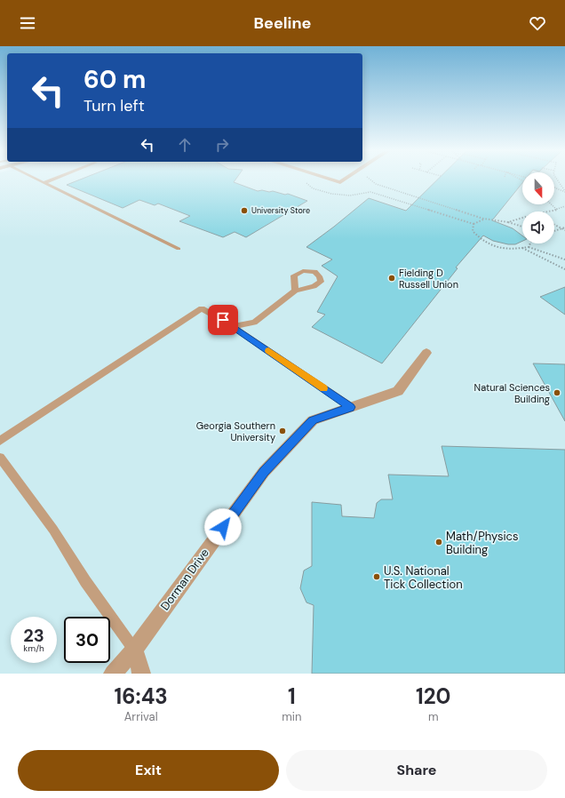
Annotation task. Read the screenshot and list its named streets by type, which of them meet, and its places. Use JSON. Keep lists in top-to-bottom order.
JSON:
{
  "streets": {
    "street": ["Dorman Drive"]
  },
  "places": [
    "University Store",
    "Fielding D Russell Union",
    "Natural Sciences Building",
    "Georgia Southern University",
    "Math/Physics Building",
    "U.S. National Tick Collection"
  ],
  "north": "bottom",
  "page": {
    "header": "Beeline",
    "turn": ["60 m", "Turn left"],
    "speed": "23 km/h",
    "limit": "30",
    "eta": [
      "16:43",
      "Arrival",
      "1",
      "min",
      "120",
      "m"
    ],
    "buttons": ["Exit", "Share"]
  }
}
